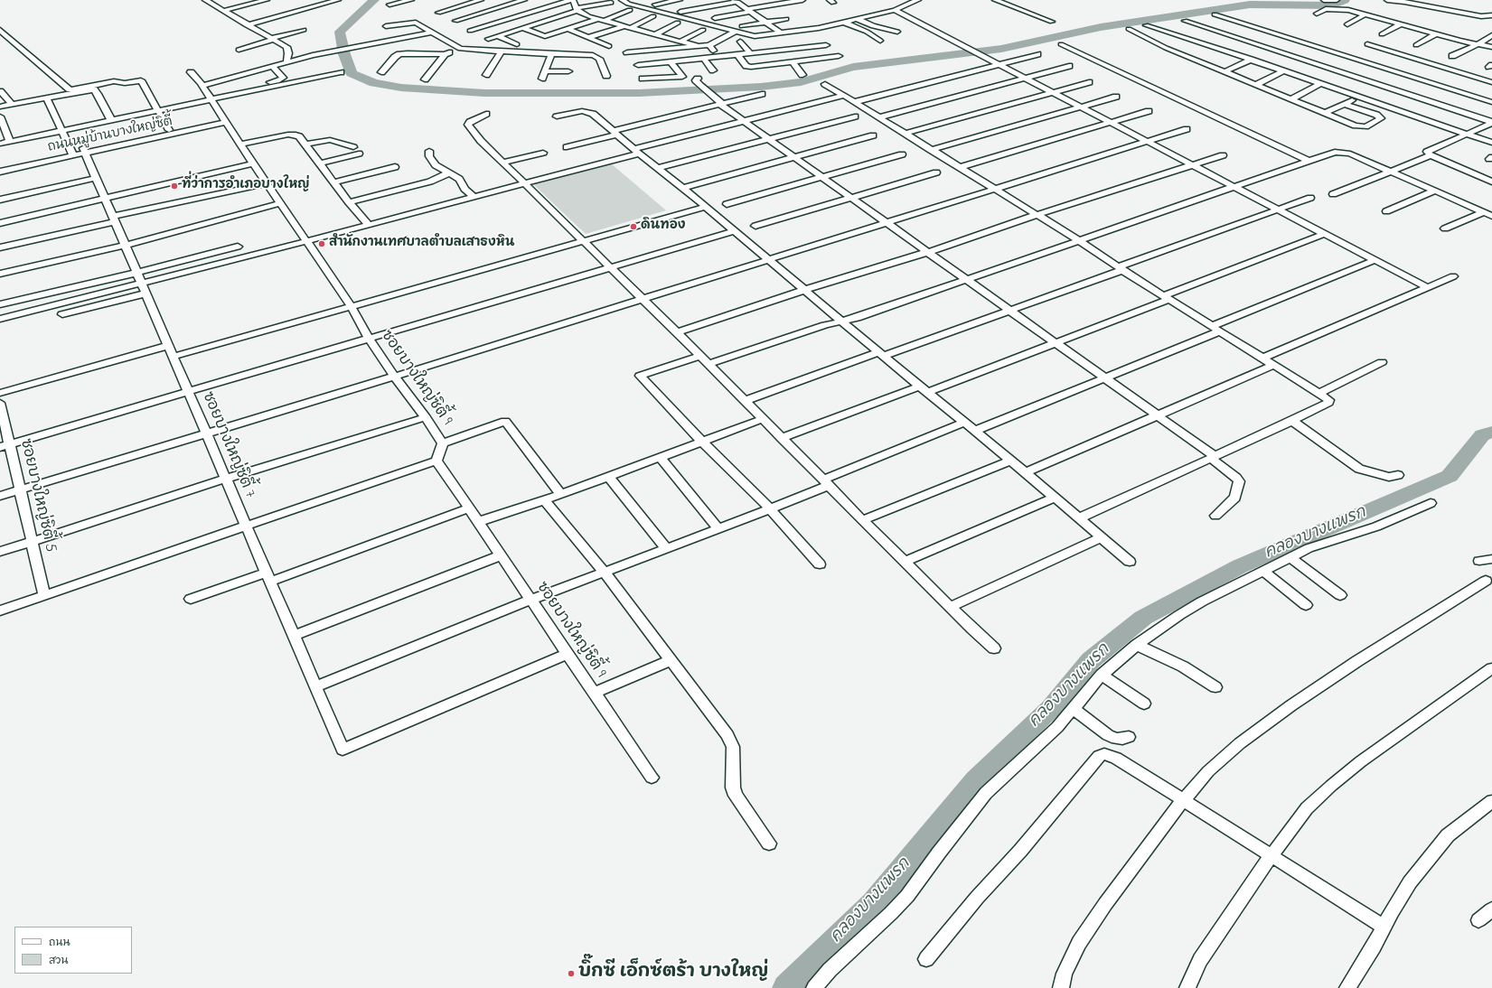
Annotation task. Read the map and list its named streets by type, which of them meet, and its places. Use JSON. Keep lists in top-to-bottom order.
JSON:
{
  "streets": {
    "street": [
      "ถนนหมู่บ้านบางใหญ่ซิตี้",
      "ซอยบางใหญ่ซิตี้ 9",
      "ซอยบางใหญ่ซิตี้ 7",
      "ซอยบางใหญ่ซิตี้ 5"
    ]
  },
  "crossings": [
    ["ถนนหมู่บ้านบางใหญ่ซิตี้", "ซอยบางใหญ่ซิตี้ 9"],
    ["ถนนหมู่บ้านบางใหญ่ซิตี้", "ซอยบางใหญ่ซิตี้ 7"],
    ["ซอยบางใหญ่ซิตี้ 9", "ซอยบางใหญ่ซิตี้ 7"]
  ],
  "water": ["คลองบางแพรก"],
  "places": [
    "ที่ว่าการอำเภอบางใหญ่",
    "ดินทอง",
    "สำนักงานเทศบาลตำบลเสาธงหิน",
    "บิ๊กซี เอ็กซ์ตร้า บางใหญ่"
  ],
  "legend": ["ถนน", "สวน"]
}
